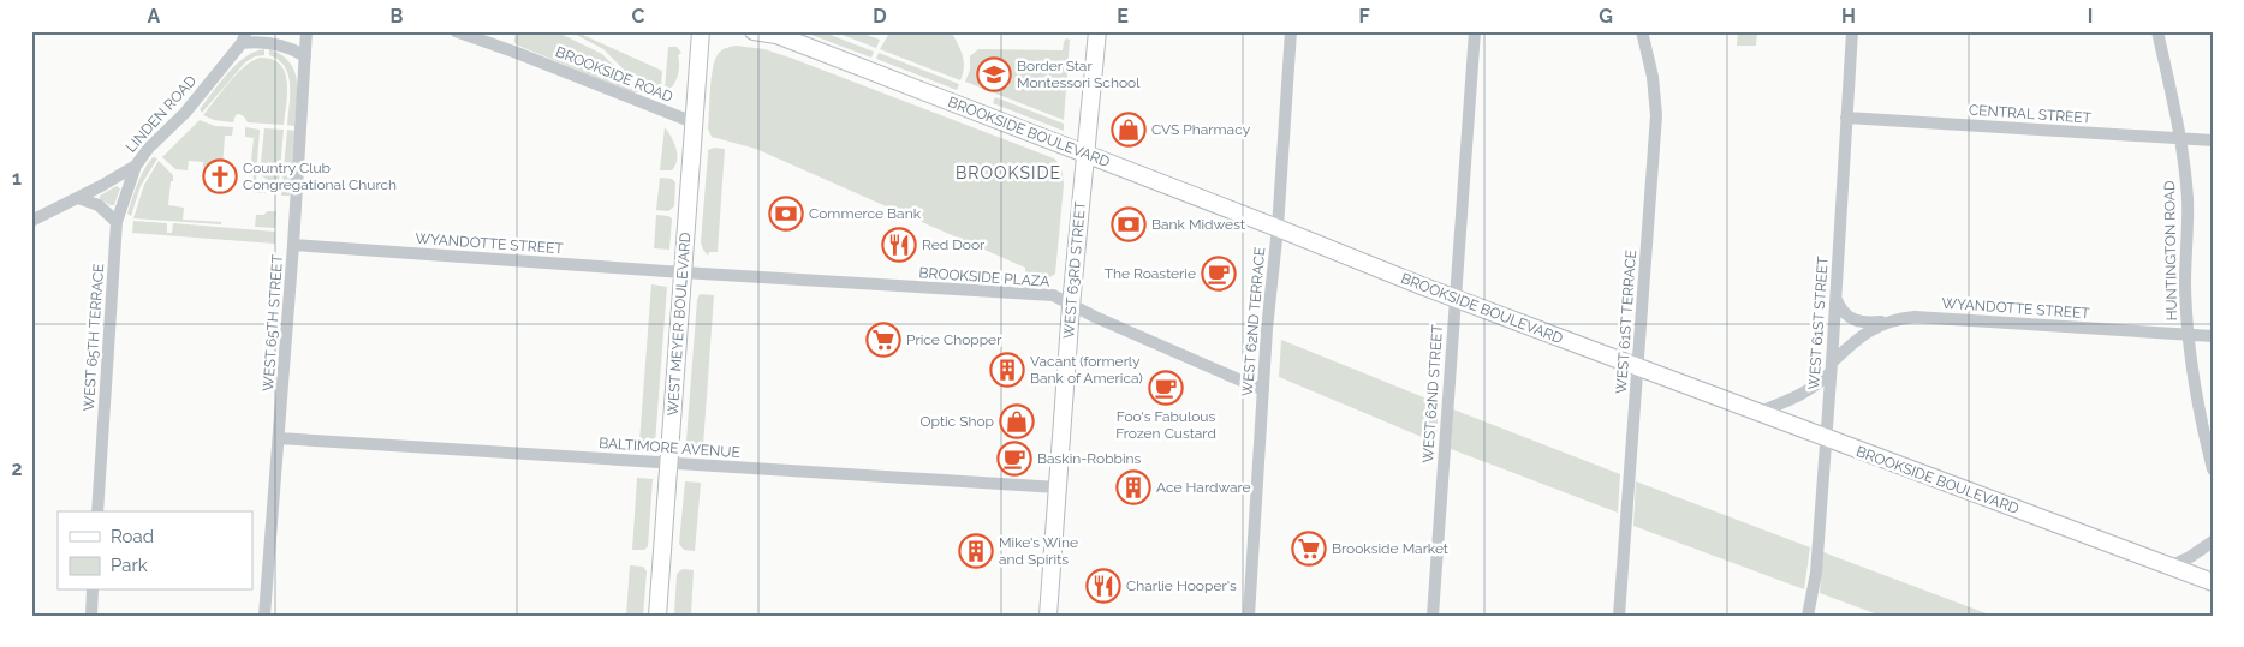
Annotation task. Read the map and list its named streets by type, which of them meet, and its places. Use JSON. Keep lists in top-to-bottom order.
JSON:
{
  "streets": {
    "main road": ["BROOKSIDE BOULEVARD", "WEST 63RD STREET", "WEST MEYER BOULEVARD"],
    "street": [
      "BROOKSIDE ROAD",
      "LINDEN ROAD",
      "CENTRAL STREET",
      "WYANDOTTE STREET",
      "HUNTINGTON ROAD",
      "BROOKSIDE PLAZA",
      "WEST 62ND TERRACE",
      "WEST 61ST TERRACE",
      "WEST 65TH STREET",
      "WEST 61ST STREET",
      "WEST 65TH TERRACE",
      "WEST 62ND STREET",
      "BALTIMORE AVENUE"
    ]
  },
  "crossings": [
    ["BROOKSIDE ROAD", "WEST MEYER BOULEVARD"],
    ["LINDEN ROAD", "WEST 65TH STREET"],
    ["LINDEN ROAD", "WEST 65TH TERRACE"],
    ["CENTRAL STREET", "HUNTINGTON ROAD"],
    ["CENTRAL STREET", "WEST 61ST STREET"],
    ["BROOKSIDE BOULEVARD", "WYANDOTTE STREET"],
    ["BROOKSIDE BOULEVARD", "WEST 63RD STREET"],
    ["BROOKSIDE BOULEVARD", "WEST 62ND TERRACE"],
    ["BROOKSIDE BOULEVARD", "WEST 61ST TERRACE"],
    ["BROOKSIDE BOULEVARD", "WEST 61ST STREET"],
    ["BROOKSIDE BOULEVARD", "WEST 62ND STREET"],
    ["WYANDOTTE STREET", "HUNTINGTON ROAD"],
    ["WYANDOTTE STREET", "BROOKSIDE PLAZA"],
    ["WYANDOTTE STREET", "WEST 65TH STREET"],
    ["WYANDOTTE STREET", "WEST 61ST STREET"],
    ["WYANDOTTE STREET", "WEST MEYER BOULEVARD"],
    ["WEST 63RD STREET", "BROOKSIDE PLAZA"],
    ["WEST 63RD STREET", "BALTIMORE AVENUE"],
    ["BROOKSIDE PLAZA", "WEST 62ND TERRACE"],
    ["BROOKSIDE PLAZA", "WEST MEYER BOULEVARD"],
    ["WEST 65TH STREET", "BALTIMORE AVENUE"],
    ["WEST MEYER BOULEVARD", "BALTIMORE AVENUE"]
  ],
  "districts": ["BROOKSIDE"],
  "places": {
    "school or university": ["Border Star Montessori School"],
    "shop": ["CVS Pharmacy", "Optic Shop"],
    "church": ["Country Club Congregational Church"],
    "bank": ["Commerce Bank", "Bank Midwest"],
    "restaurant": ["Red Door", "Charlie Hooper's"],
    "cafe": ["The Roasterie", "Foo's Fabulous Frozen Custard", "Baskin-Robbins"],
    "supermarket": ["Price Chopper", "Brookside Market"],
    "building": ["Vacant (formerly Bank of America)", "Ace Hardware", "Mike's Wine and Spirits"]
  },
  "legend": ["Road", "Park"],
  "grid": {
    "columns": [
      "A",
      "B",
      "C",
      "D",
      "E",
      "F",
      "G",
      "H",
      "I"
    ],
    "rows": ["1", "2"]
  }
}
